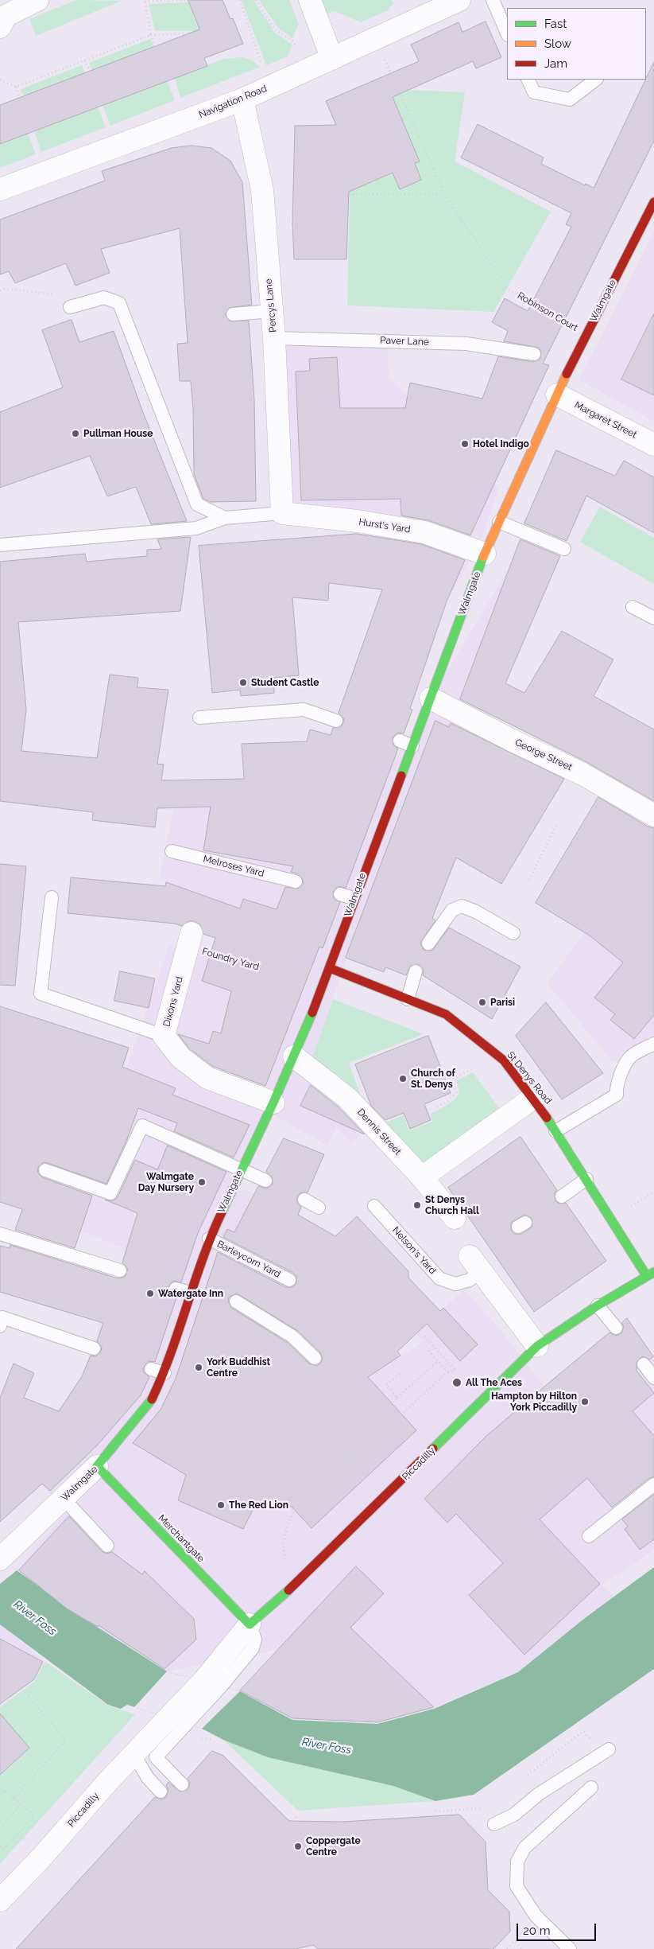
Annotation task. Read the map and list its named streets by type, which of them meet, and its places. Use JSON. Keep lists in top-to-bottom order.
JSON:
{
  "streets": {
    "street": [
      "Navigation Road",
      "Walmgate",
      "Percys Lane",
      "Margaret Street",
      "Hurst's Yard",
      "George Street",
      "Dixons Yard",
      "St Denys Road",
      "Dennis Street",
      "Piccadilly",
      "Merchantgate"
    ],
    "lane": [
      "Paver Lane",
      "Melroses Yard",
      "Nelson's Yard",
      "Barleycorn Yard"
    ],
    "path": ["Robinson Court", "Foundry Yard"]
  },
  "crossings": [
    ["Navigation Road", "Percys Lane"],
    ["Walmgate", "Robinson Court"],
    ["Walmgate", "Margaret Street"],
    ["Walmgate", "Hurst's Yard"],
    ["Walmgate", "George Street"],
    ["Walmgate", "Dixons Yard"],
    ["Walmgate", "St Denys Road"],
    ["Walmgate", "Dennis Street"],
    ["Walmgate", "Barleycorn Yard"],
    ["Walmgate", "Merchantgate"],
    ["Percys Lane", "Paver Lane"],
    ["Percys Lane", "Hurst's Yard"],
    ["Foundry Yard", "Dixons Yard"],
    ["St Denys Road", "Piccadilly"],
    ["Piccadilly", "Merchantgate"]
  ],
  "water": ["River Foss"],
  "places": [
    "Pullman House",
    "Hotel Indigo",
    "Student Castle",
    "Parisi",
    "Church of St. Denys",
    "Walmgate Day Nursery",
    "St Denys Church Hall",
    "Watergate Inn",
    "York Buddhist Centre",
    "All The Aces",
    "Hampton by Hilton York Piccadilly",
    "The Red Lion",
    "Coppergate Centre"
  ],
  "legend": ["Fast", "Slow", "Jam"],
  "scale_bar": "20 m"
}
